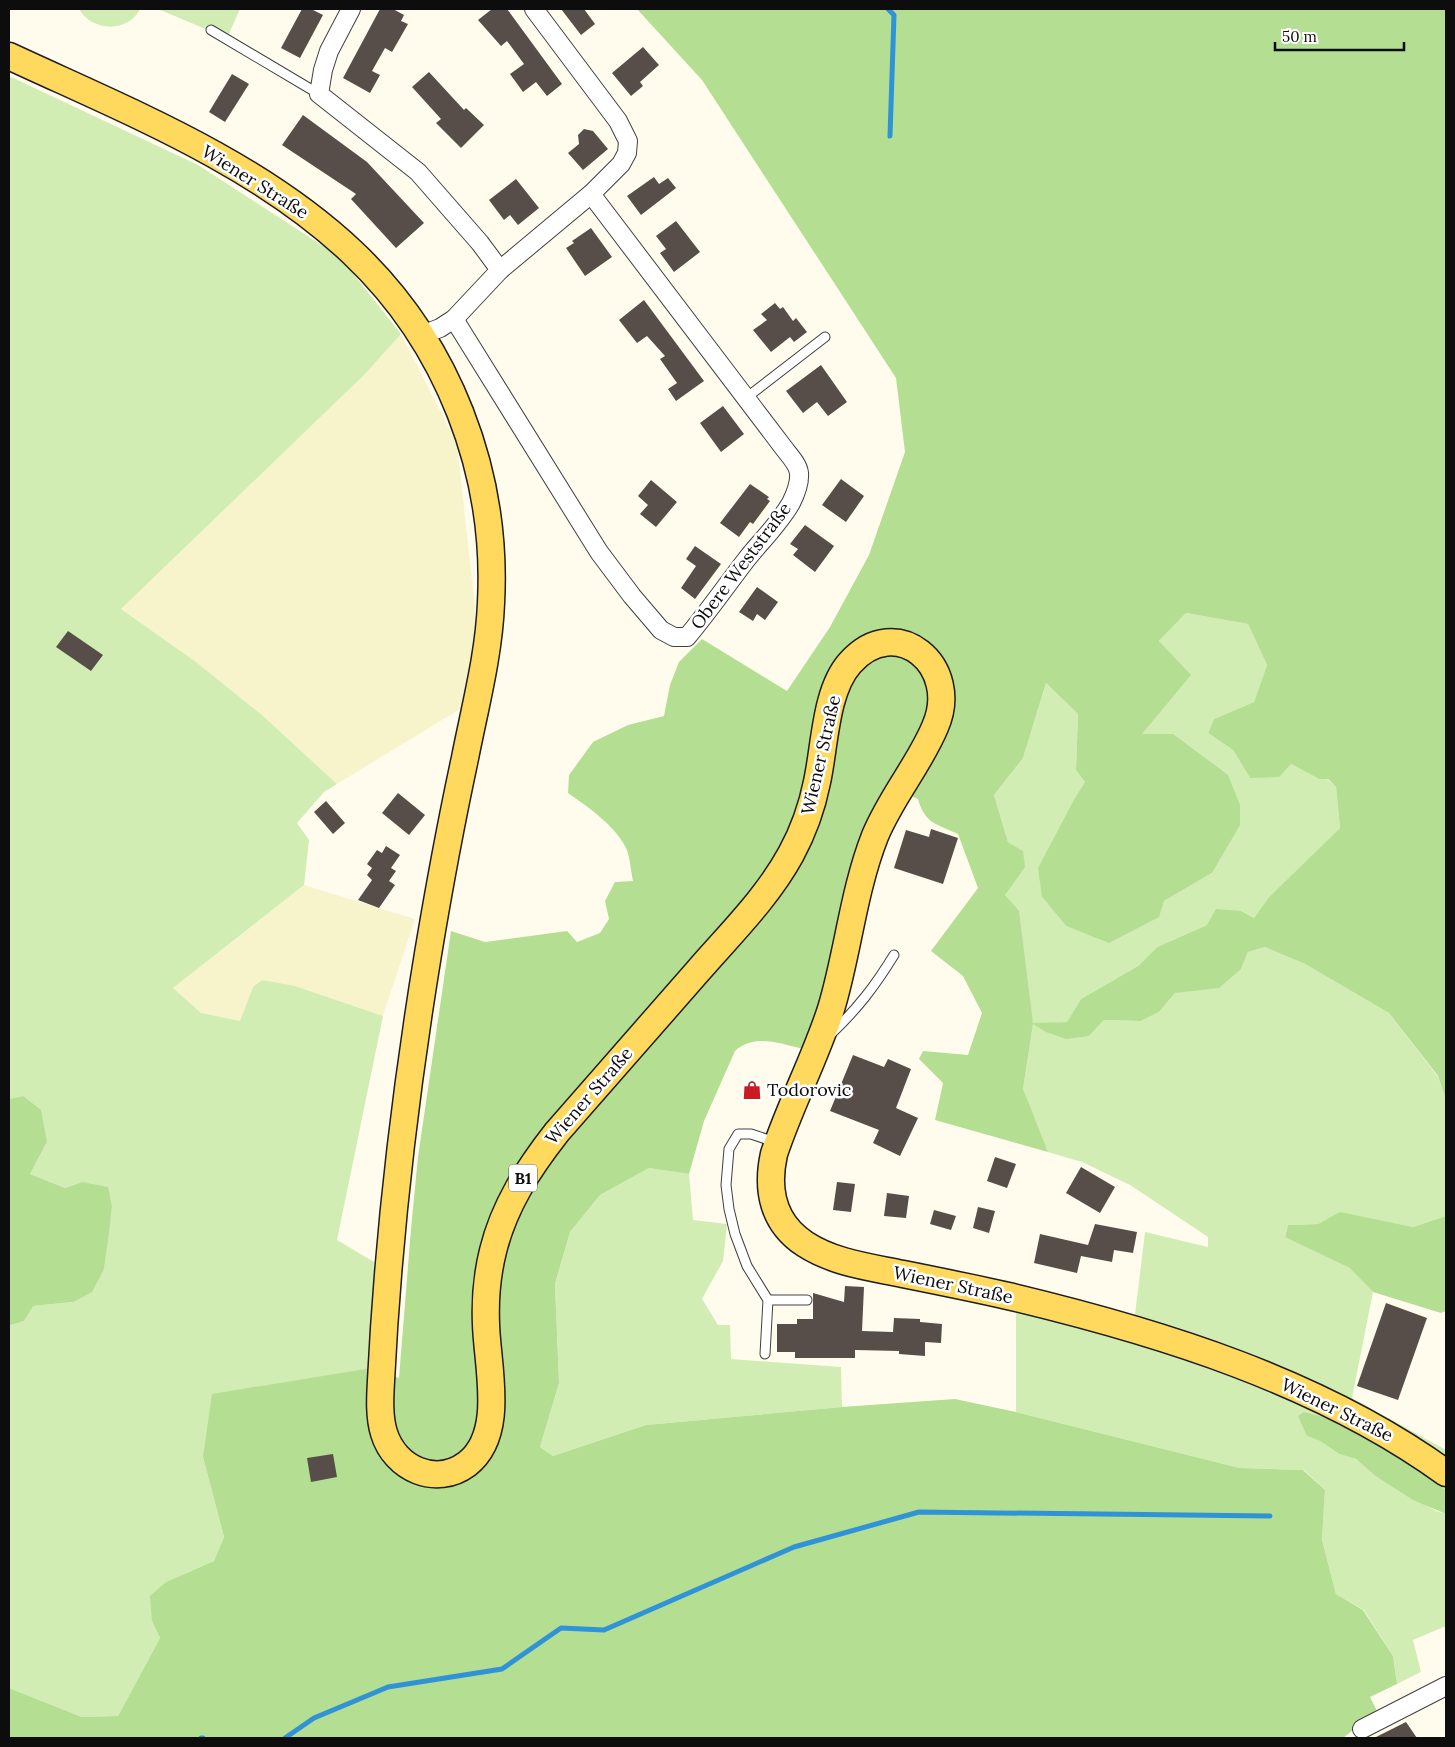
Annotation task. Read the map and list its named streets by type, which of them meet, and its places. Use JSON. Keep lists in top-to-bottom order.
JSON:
{
  "streets": {
    "main road": ["Wiener Straße", "B1"],
    "street": ["Obere Weststraße"]
  },
  "places": {
    "shop": ["Todorovic"]
  },
  "scale_bar": "50 m"
}
